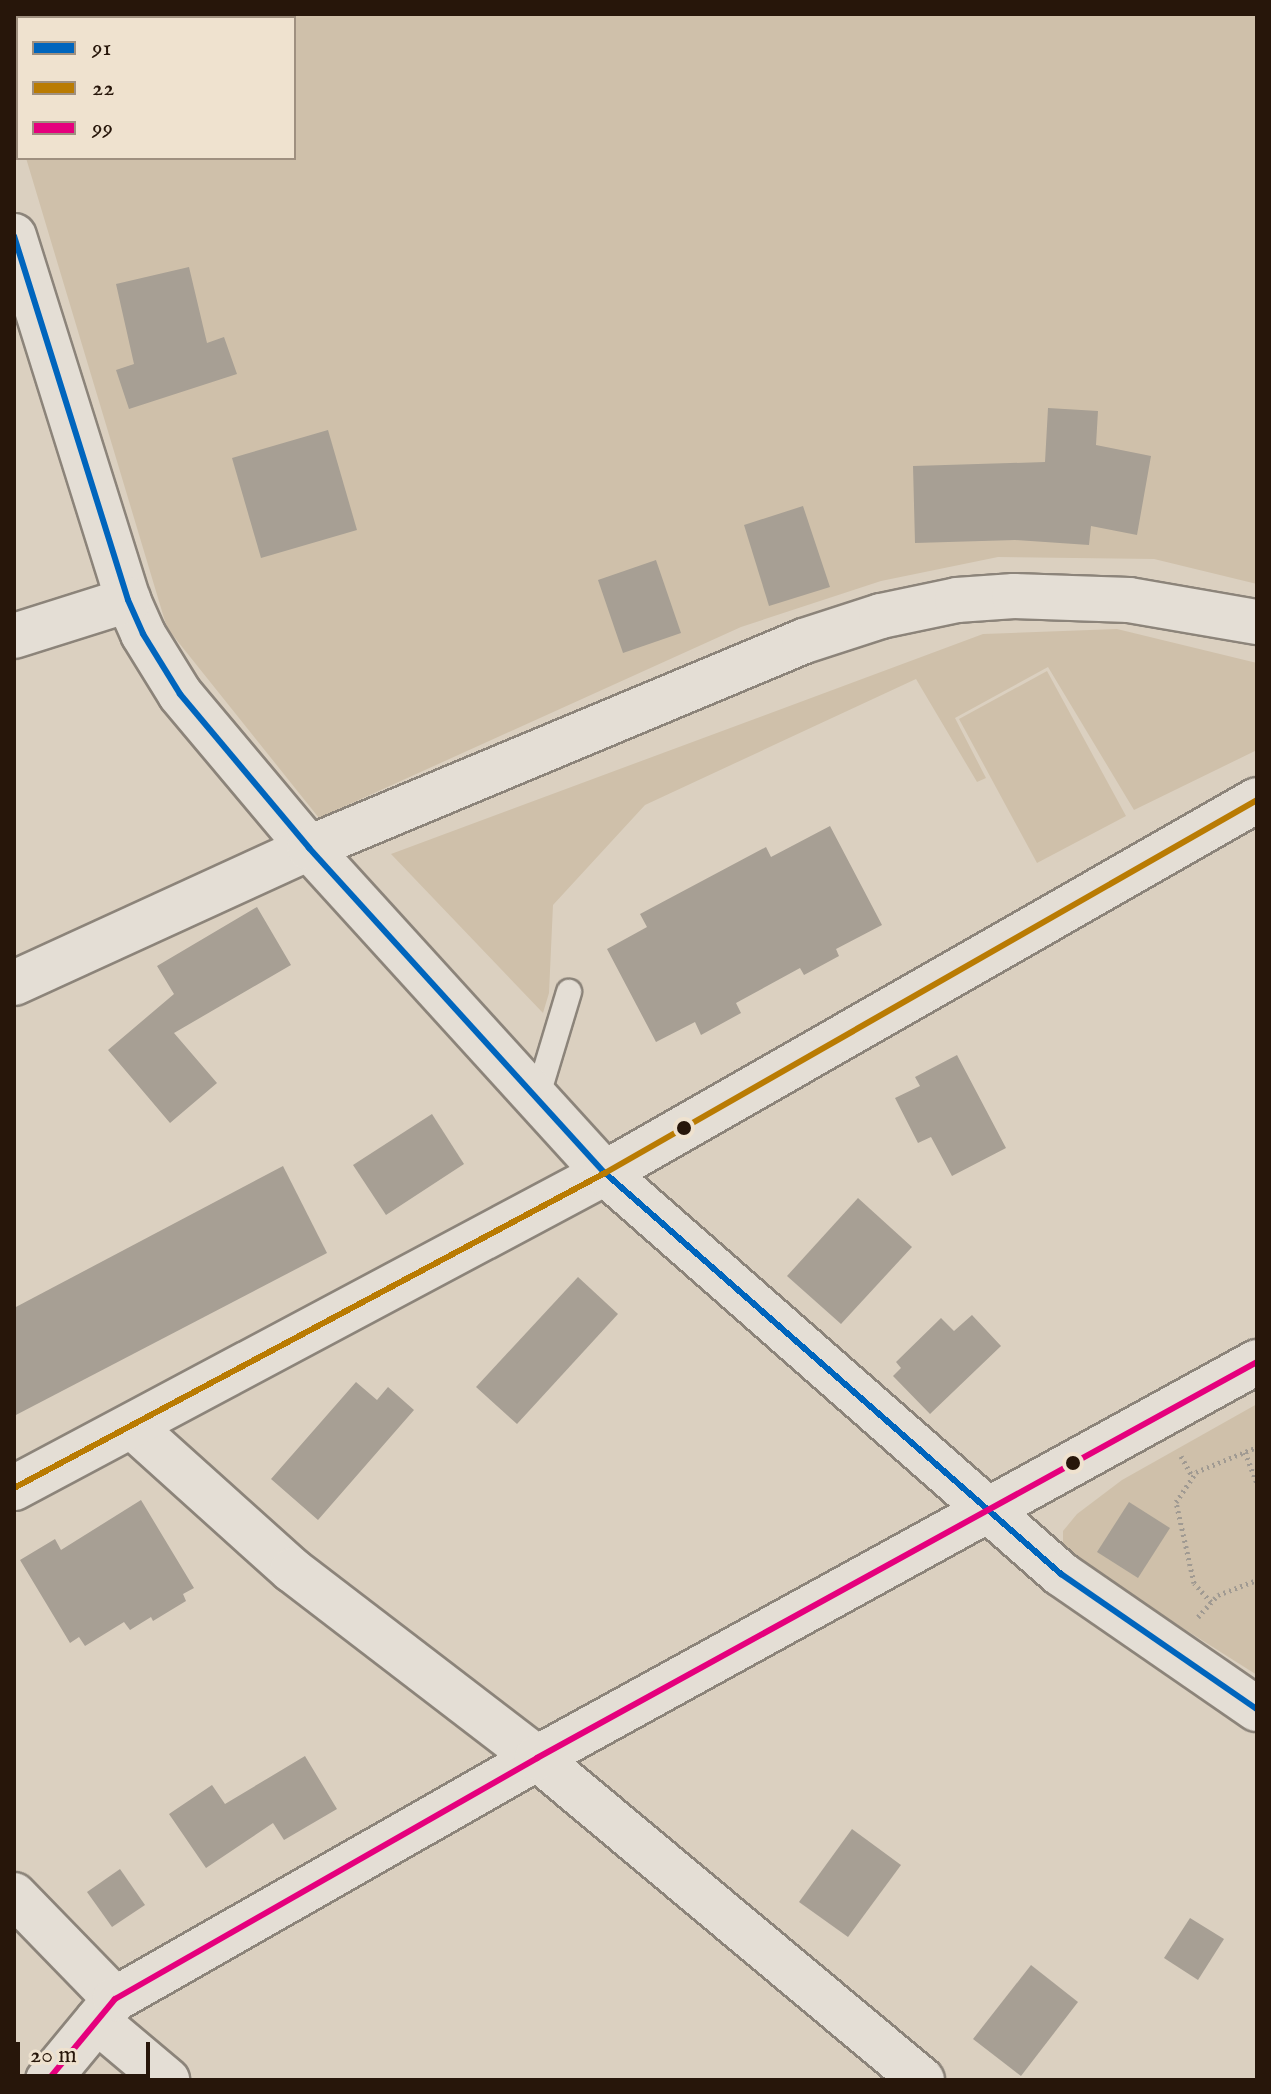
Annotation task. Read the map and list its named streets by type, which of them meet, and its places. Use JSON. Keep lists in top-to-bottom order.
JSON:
{
  "lines": ["transit line 91", "transit line 22", "transit line 99"],
  "legend": ["91", "22", "99"],
  "scale_bar": "20 m"
}
